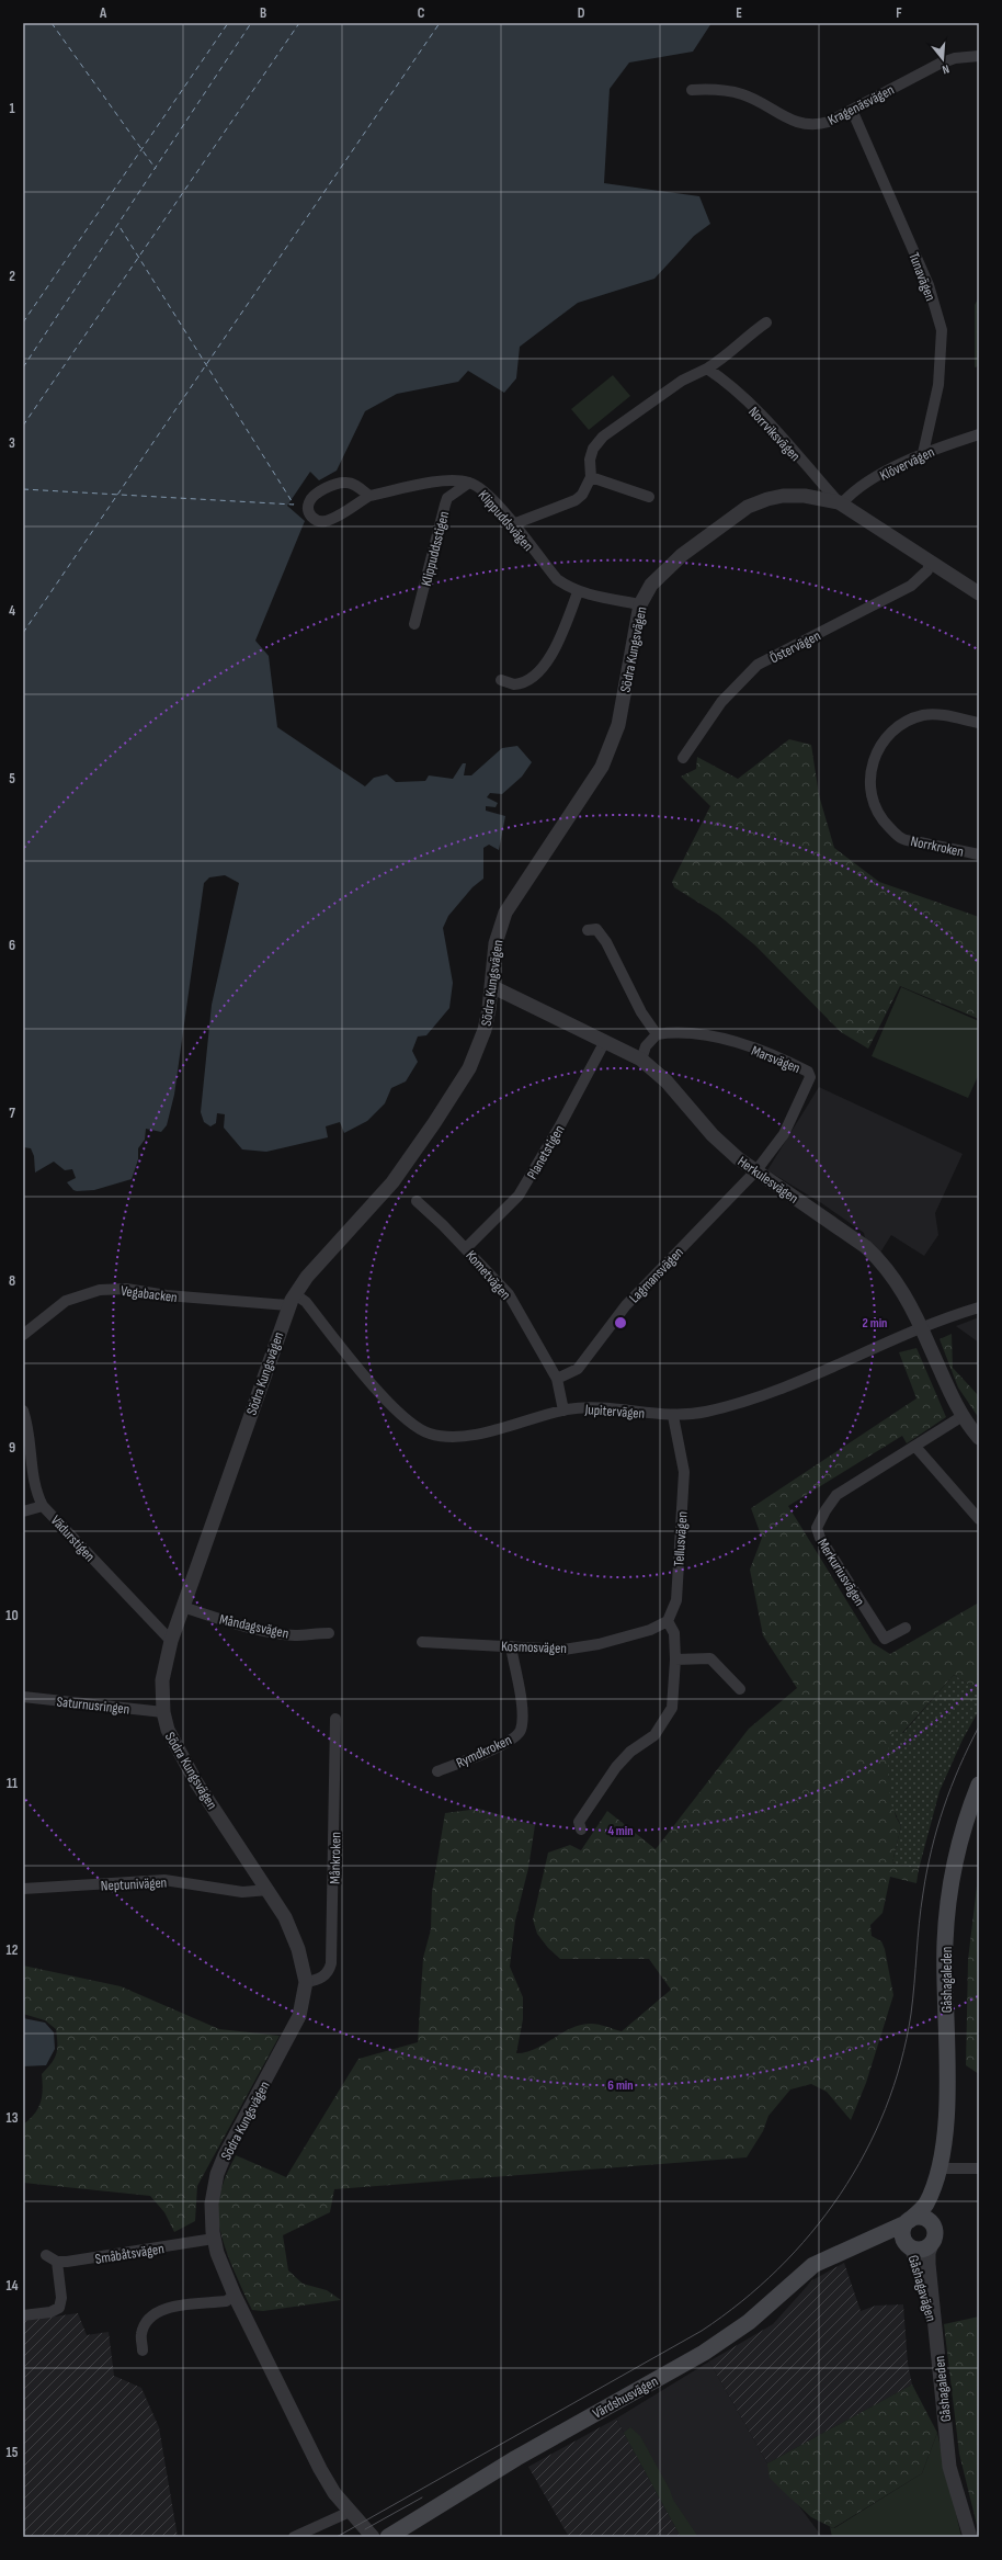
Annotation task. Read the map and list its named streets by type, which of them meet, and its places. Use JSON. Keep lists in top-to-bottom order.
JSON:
{
  "streets": {
    "main road": ["Gåshagaleden", "Värdshusvägen"],
    "street": [
      "Kragenäsvägen",
      "Tunavägen",
      "Norrviksvägen",
      "Klövervägen",
      "Klippuddsvägen",
      "Klippuddsstigen",
      "Östervägen",
      "Södra Kungsvägen",
      "Norrkroken",
      "Marsvägen",
      "Planetstigen",
      "Herkulesvägen",
      "Kometvägen",
      "Lagmansvägen",
      "Vegabacken",
      "Jupitervägen",
      "Vädurstigen",
      "Tellusvägen",
      "Merkuriusvägen",
      "Måndagsvägen",
      "Kosmosvägen",
      "Saturnusringen",
      "Rymdkroken",
      "Månkroken",
      "Neptunivägen",
      "Småbåtsvägen",
      "Gåshagavägen"
    ]
  },
  "crossings": [
    ["Kragenäsvägen", "Tunavägen"],
    ["Tunavägen", "Klövervägen"],
    ["Norrviksvägen", "Klövervägen"],
    ["Norrviksvägen", "Södra Kungsvägen"],
    ["Klövervägen", "Södra Kungsvägen"],
    ["Klippuddsvägen", "Klippuddsstigen"],
    ["Klippuddsvägen", "Södra Kungsvägen"],
    ["Östervägen", "Södra Kungsvägen"],
    ["Södra Kungsvägen", "Herkulesvägen"],
    ["Södra Kungsvägen", "Vegabacken"],
    ["Södra Kungsvägen", "Jupitervägen"],
    ["Södra Kungsvägen", "Vädurstigen"],
    ["Södra Kungsvägen", "Måndagsvägen"],
    ["Södra Kungsvägen", "Saturnusringen"],
    ["Södra Kungsvägen", "Månkroken"],
    ["Södra Kungsvägen", "Neptunivägen"],
    ["Södra Kungsvägen", "Småbåtsvägen"],
    ["Marsvägen", "Herkulesvägen"],
    ["Marsvägen", "Lagmansvägen"],
    ["Planetstigen", "Herkulesvägen"],
    ["Planetstigen", "Kometvägen"],
    ["Herkulesvägen", "Lagmansvägen"],
    ["Herkulesvägen", "Jupitervägen"],
    ["Herkulesvägen", "Merkuriusvägen"],
    ["Kometvägen", "Lagmansvägen"],
    ["Kometvägen", "Jupitervägen"],
    ["Vegabacken", "Jupitervägen"],
    ["Jupitervägen", "Tellusvägen"],
    ["Tellusvägen", "Kosmosvägen"],
    ["Kosmosvägen", "Rymdkroken"],
    ["Gåshagaleden", "Gåshagavägen"],
    ["Gåshagaleden", "Värdshusvägen"],
    ["Gåshagavägen", "Värdshusvägen"]
  ],
  "north": "bottom",
  "grid": {
    "columns": [
      "A",
      "B",
      "C",
      "D",
      "E",
      "F"
    ],
    "rows": [
      "1",
      "2",
      "3",
      "4",
      "5",
      "6",
      "7",
      "8",
      "9",
      "10",
      "11",
      "12",
      "13",
      "14",
      "15"
    ]
  },
  "rings": ["2 min", "4 min", "6 min"]
}
